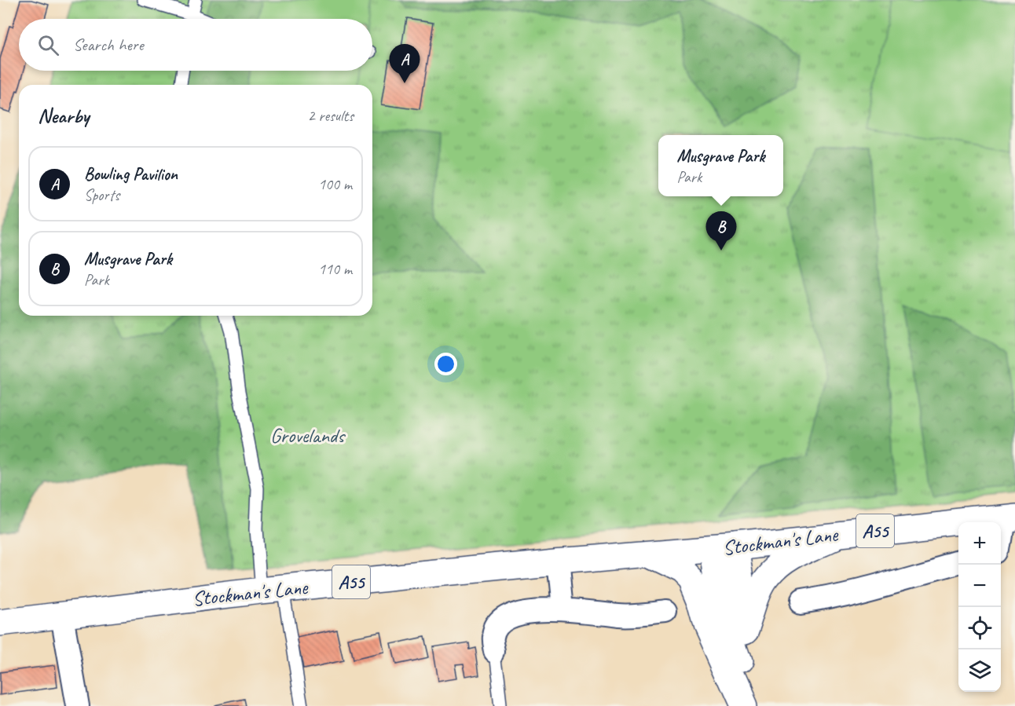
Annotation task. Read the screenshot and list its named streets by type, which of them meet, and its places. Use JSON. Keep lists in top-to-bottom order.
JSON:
{
  "streets": {
    "main road": ["A55", "Stockman's Lane"]
  },
  "parks": ["Grovelands"],
  "page": {
    "search": "Search here",
    "pins": ["A", "B"],
    "heading": ["Nearby", "2 results"],
    "popup": ["Musgrave Park", "Park"],
    "list": [
      {
        "mark": "A",
        "name": "Bowling Pavilion",
        "note": "Sports",
        "value": "100 m"
      },
      {
        "mark": "B",
        "name": "Musgrave Park",
        "note": "Park",
        "value": "110 m"
      }
    ],
    "map_buttons": ["+", "−"]
  }
}
